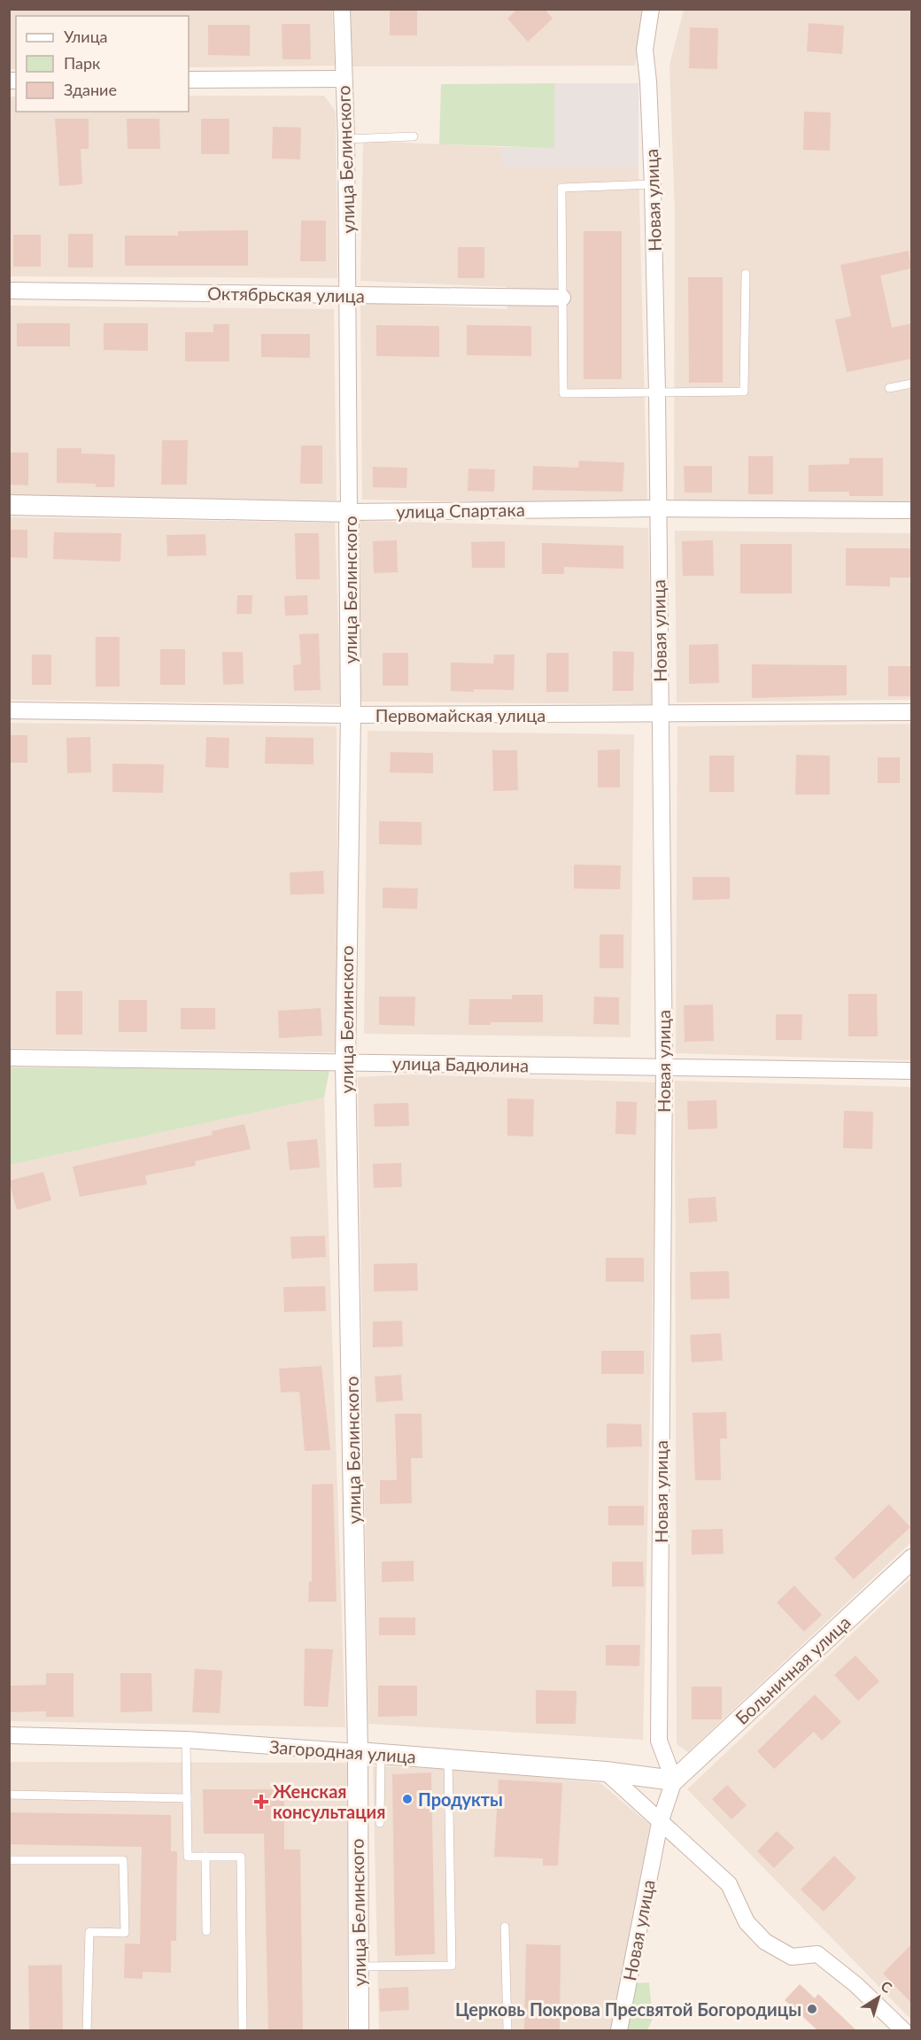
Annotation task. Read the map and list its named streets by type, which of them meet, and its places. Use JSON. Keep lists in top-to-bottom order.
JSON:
{
  "streets": {
    "street": [
      "улица Белинского",
      "Новая улица",
      "Октябрьская улица",
      "улица Спартака",
      "Первомайская улица",
      "улица Бадюлина",
      "Больничная улица",
      "Загородная улица"
    ]
  },
  "crossings": [
    ["улица Белинского", "Октябрьская улица"],
    ["улица Белинского", "улица Спартака"],
    ["улица Белинского", "Первомайская улица"],
    ["улица Белинского", "улица Бадюлина"],
    ["улица Белинского", "Загородная улица"],
    ["Новая улица", "улица Спартака"],
    ["Новая улица", "Первомайская улица"],
    ["Новая улица", "улица Бадюлина"],
    ["Новая улица", "Больничная улица"],
    ["Новая улица", "Загородная улица"],
    ["Больничная улица", "Загородная улица"]
  ],
  "places": {
    "other": ["Продукты", "Церковь Покрова Пресвятой Богородицы"],
    "health": ["Женская консультация"]
  },
  "legend": ["Улица", "Парк", "Здание"],
  "north": "top right"
}
